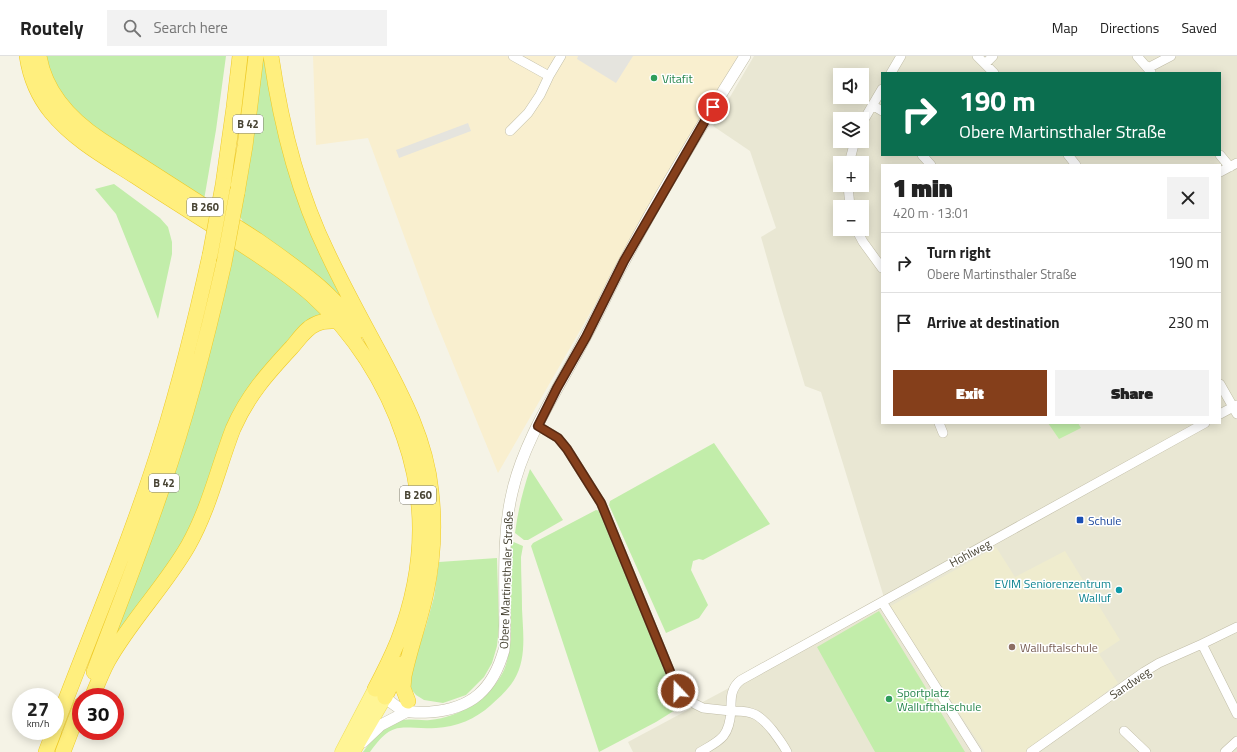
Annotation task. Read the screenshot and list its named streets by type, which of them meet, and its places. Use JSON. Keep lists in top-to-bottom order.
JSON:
{
  "streets": {
    "highway": ["B 42", "B 260"],
    "street": ["Hohlweg", "Obere Martinsthaler Straße", "Sandweg"]
  },
  "crossings": [
    ["B 260", "Obere Martinsthaler Straße"]
  ],
  "places": {
    "other": [
      "Vitafit",
      "EVIM Seniorenzentrum Walluf",
      "Walluftalschule",
      "Sportplatz Wallufthalschule"
    ],
    "transit": ["Schule"]
  },
  "page": {
    "header": "Routely",
    "search": "Search here",
    "nav": ["Map", "Directions", "Saved"],
    "map_buttons": ["+", "−"],
    "turn": ["190 m", "Obere Martinsthaler Straße"],
    "heading": ["1 min", "420 m · 13:01"],
    "list": [
      {
        "name": "Turn right",
        "note": "Obere Martinsthaler Straße",
        "value": "190 m"
      },
      {
        "name": "Arrive at destination",
        "value": "230 m"
      }
    ],
    "buttons": ["Exit", "Share"],
    "speed": "27 km/h",
    "limit": "30"
  }
}
